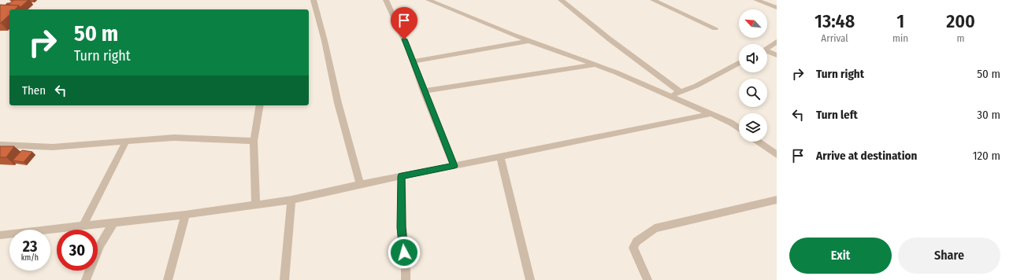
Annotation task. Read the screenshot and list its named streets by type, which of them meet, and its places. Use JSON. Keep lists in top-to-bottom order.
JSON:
{
  "north": "top left",
  "page": {
    "eta": [
      "13:48",
      "Arrival",
      "1",
      "min",
      "200",
      "m"
    ],
    "turn": ["50 m", "Turn right"],
    "list": [
      {
        "name": "Turn right",
        "value": "50 m"
      },
      {
        "name": "Turn left",
        "value": "30 m"
      },
      {
        "name": "Arrive at destination",
        "value": "120 m"
      }
    ],
    "then": "Then",
    "speed": "23 km/h",
    "limit": "30",
    "buttons": ["Exit", "Share"]
  }
}
